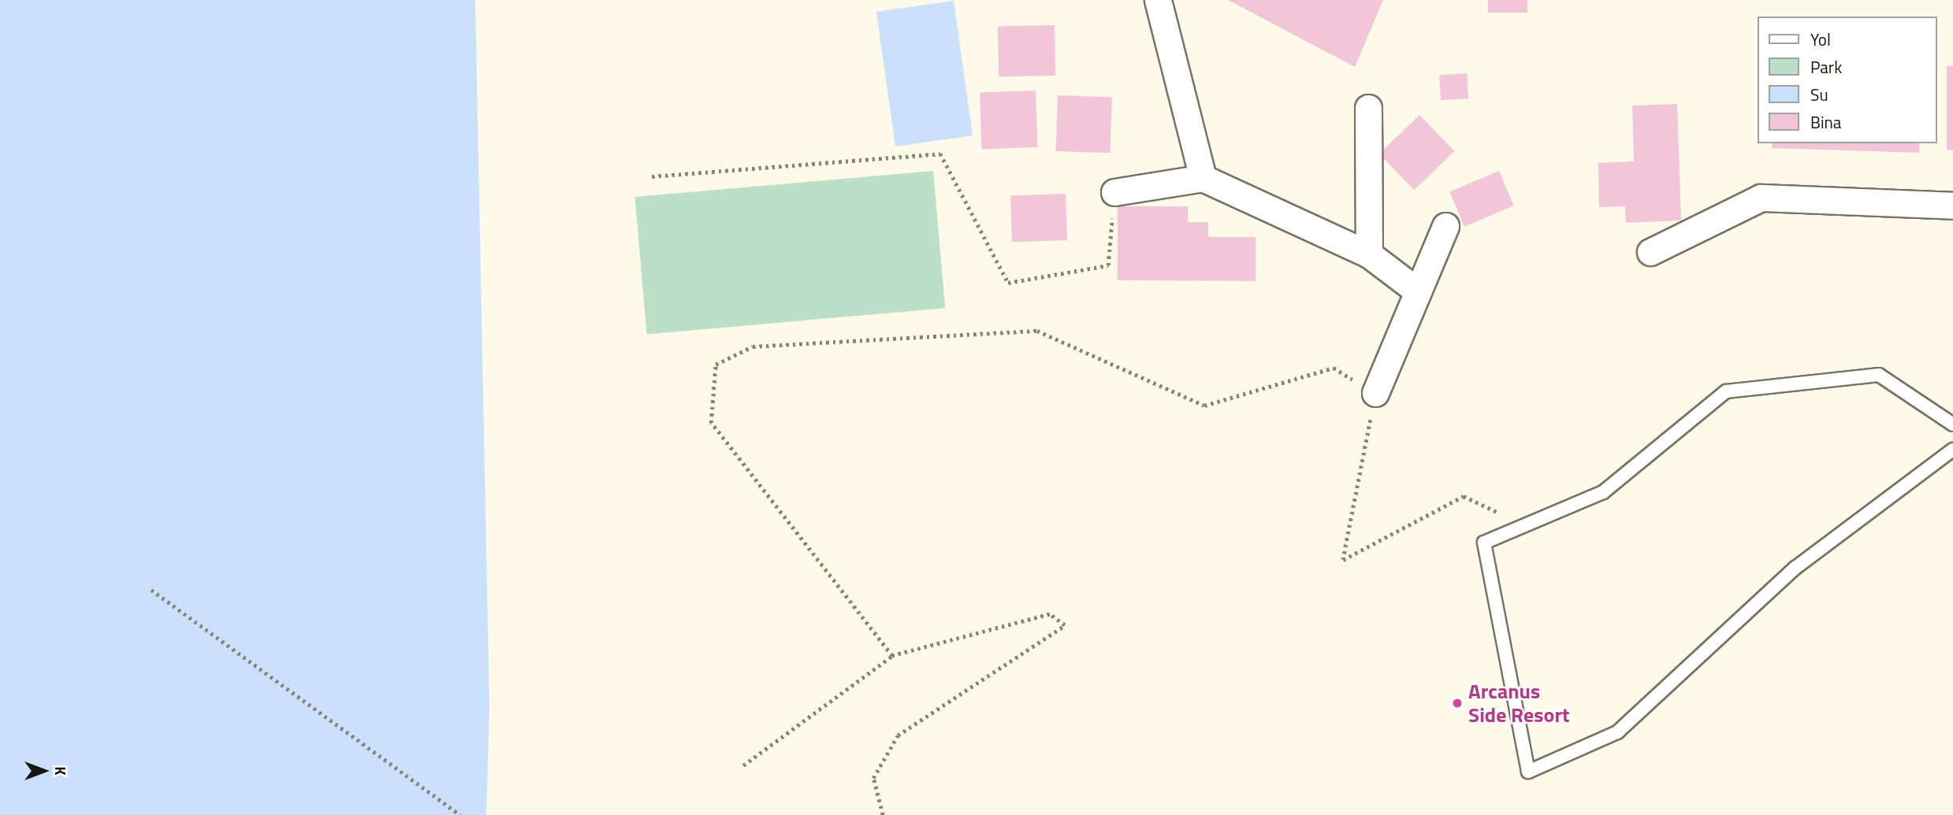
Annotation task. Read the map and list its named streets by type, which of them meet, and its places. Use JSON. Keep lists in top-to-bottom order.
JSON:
{
  "places": ["Arcanus Side Resort"],
  "legend": [
    "Yol",
    "Park",
    "Su",
    "Bina"
  ],
  "north": "right"
}
